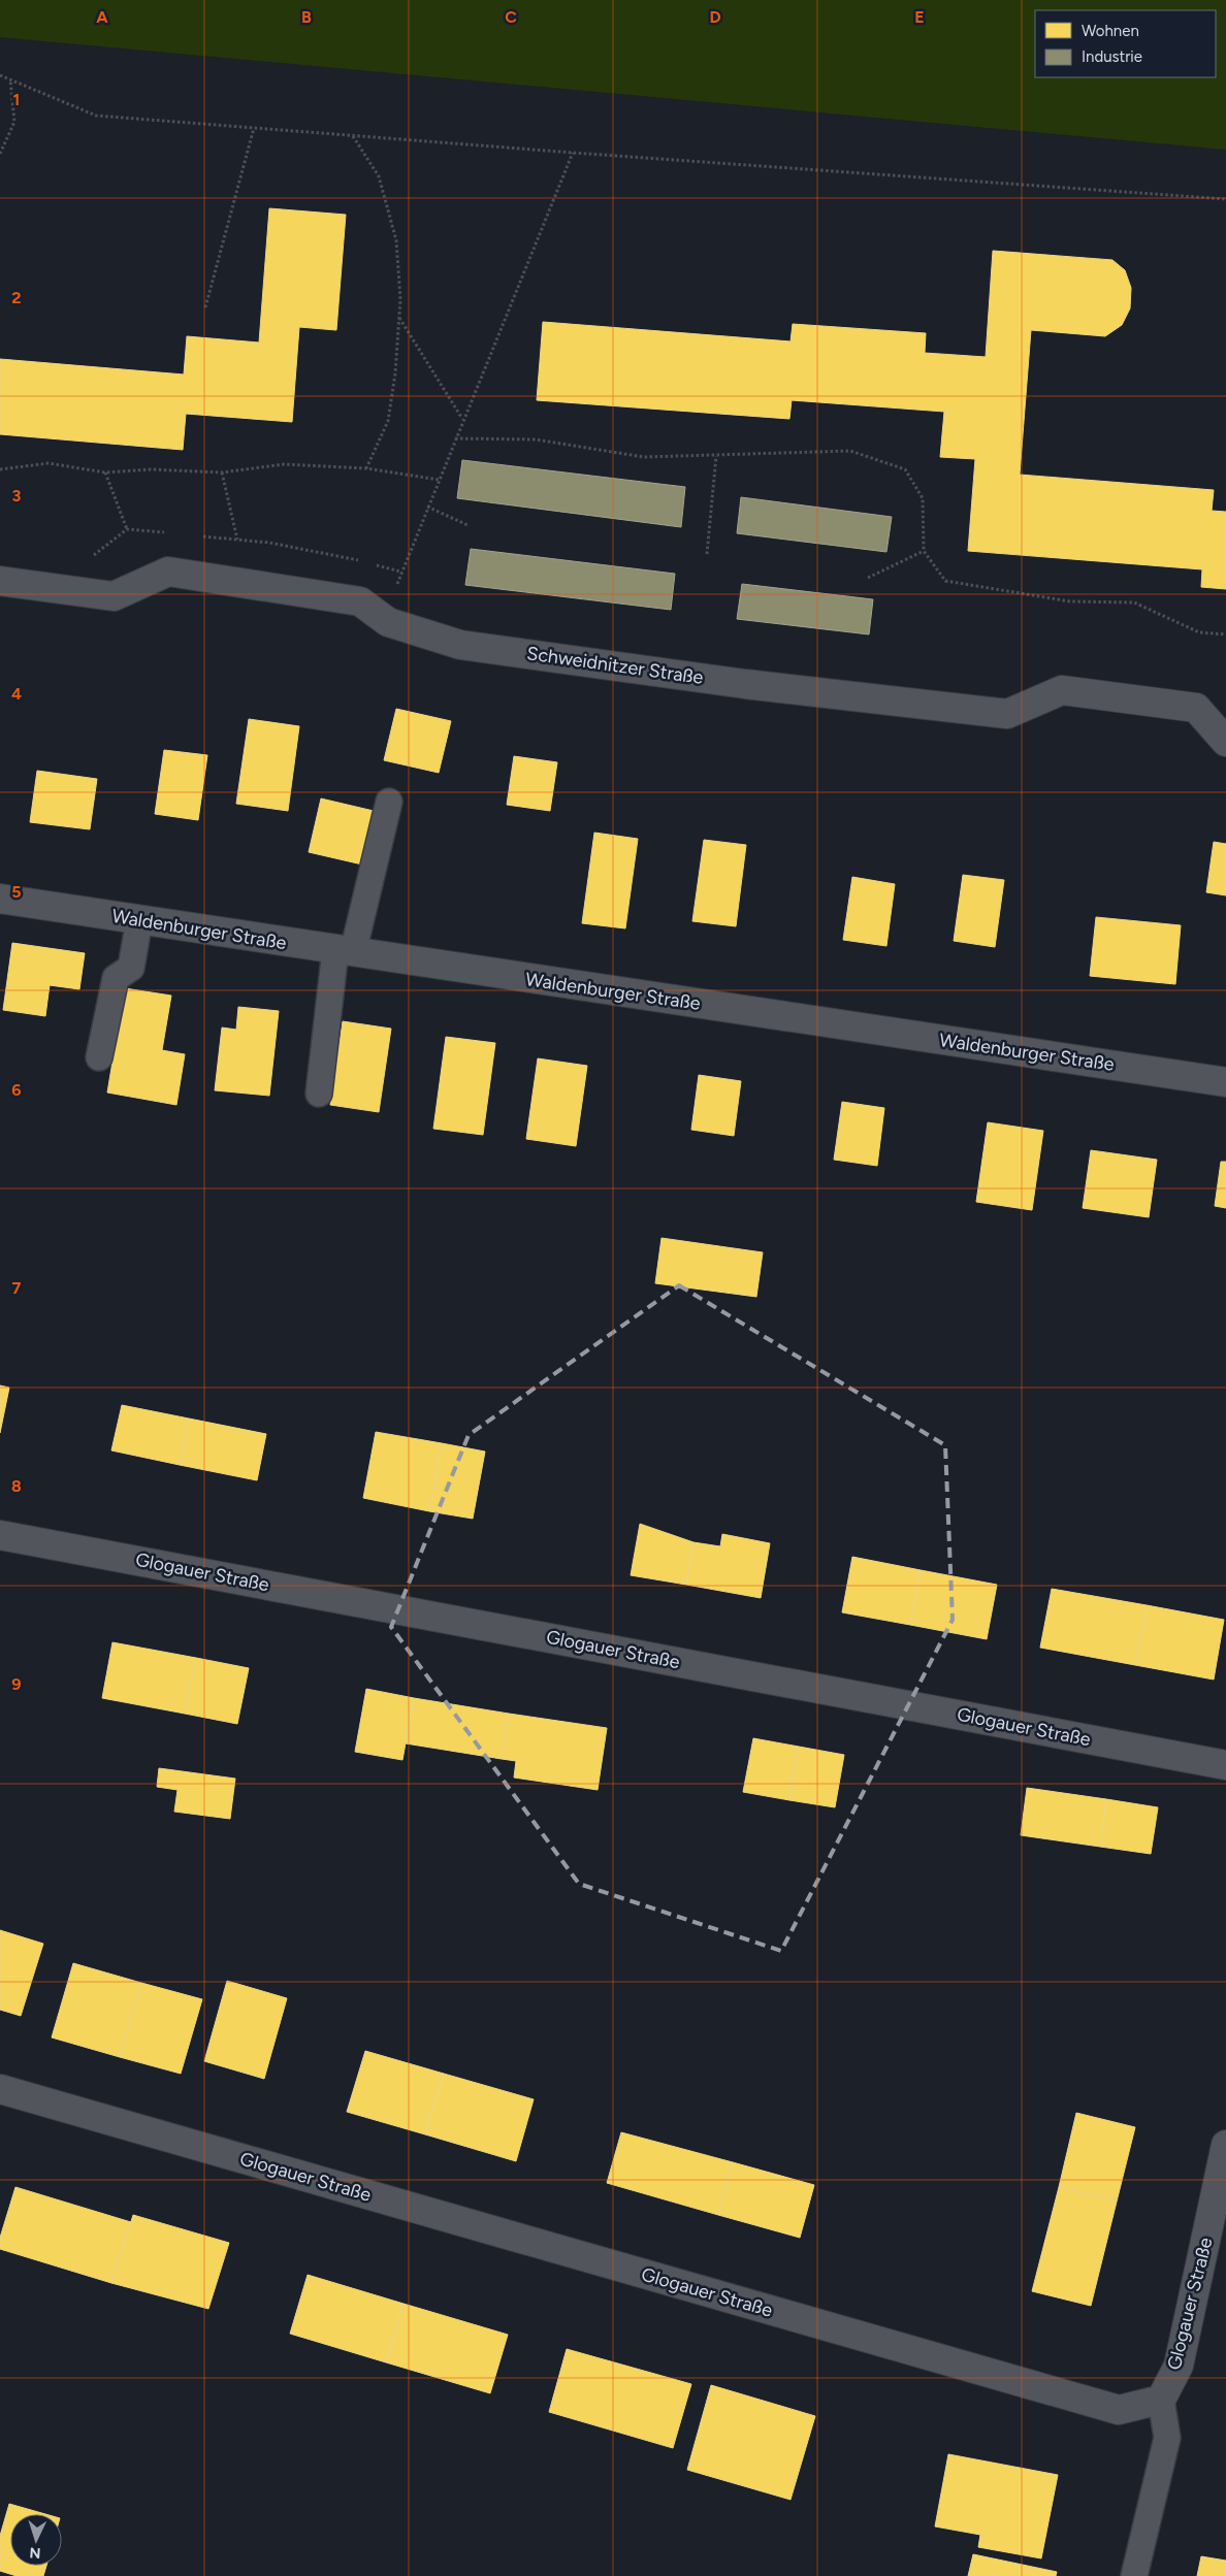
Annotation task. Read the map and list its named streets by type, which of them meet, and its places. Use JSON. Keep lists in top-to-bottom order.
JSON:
{
  "streets": {
    "street": ["Schweidnitzer Straße", "Waldenburger Straße", "Glogauer Straße"]
  },
  "legend": ["Wohnen", "Industrie"],
  "north": "bottom",
  "grid": {
    "columns": [
      "A",
      "B",
      "C",
      "D",
      "E"
    ],
    "rows": [
      "1",
      "2",
      "3",
      "4",
      "5",
      "6",
      "7",
      "8",
      "9"
    ]
  }
}
